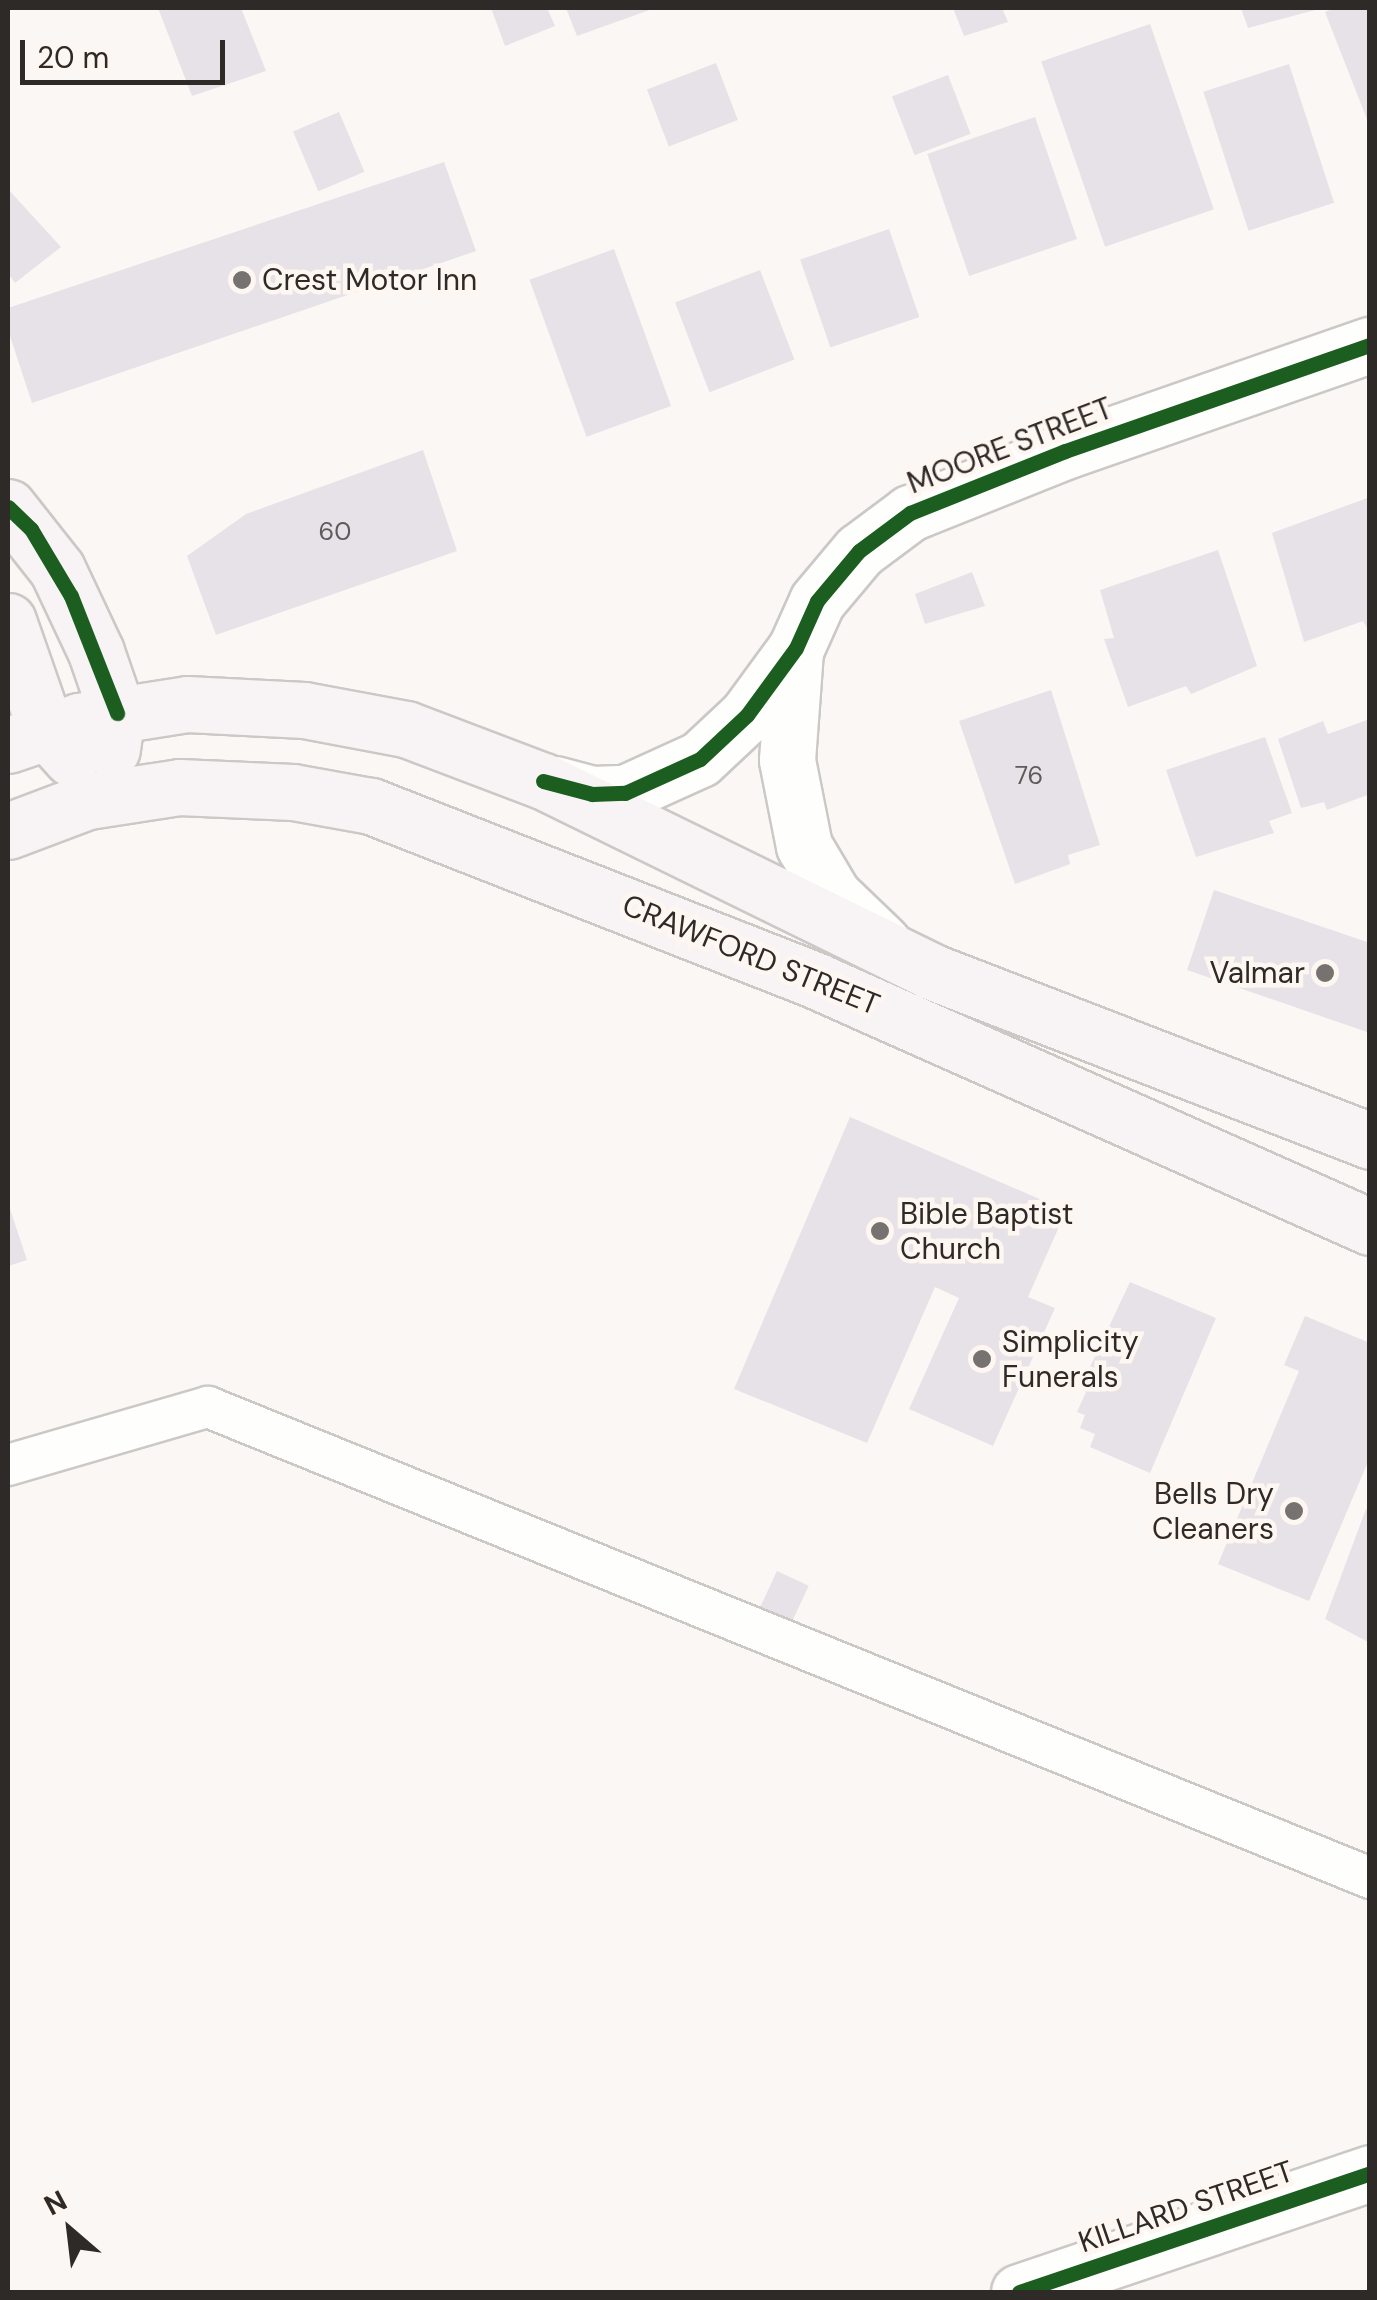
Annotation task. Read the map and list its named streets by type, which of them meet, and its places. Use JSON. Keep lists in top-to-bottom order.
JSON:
{
  "streets": {
    "main road": ["CRAWFORD STREET"],
    "street": ["MOORE STREET", "KILLARD STREET"]
  },
  "crossings": [
    ["MOORE STREET", "CRAWFORD STREET"]
  ],
  "places": [
    "Crest Motor Inn",
    "Valmar",
    "Bible Baptist Church",
    "Simplicity Funerals",
    "Bells Dry Cleaners"
  ],
  "house_numbers": ["60", "76"],
  "scale_bar": "20 m",
  "north": "top left"
}
